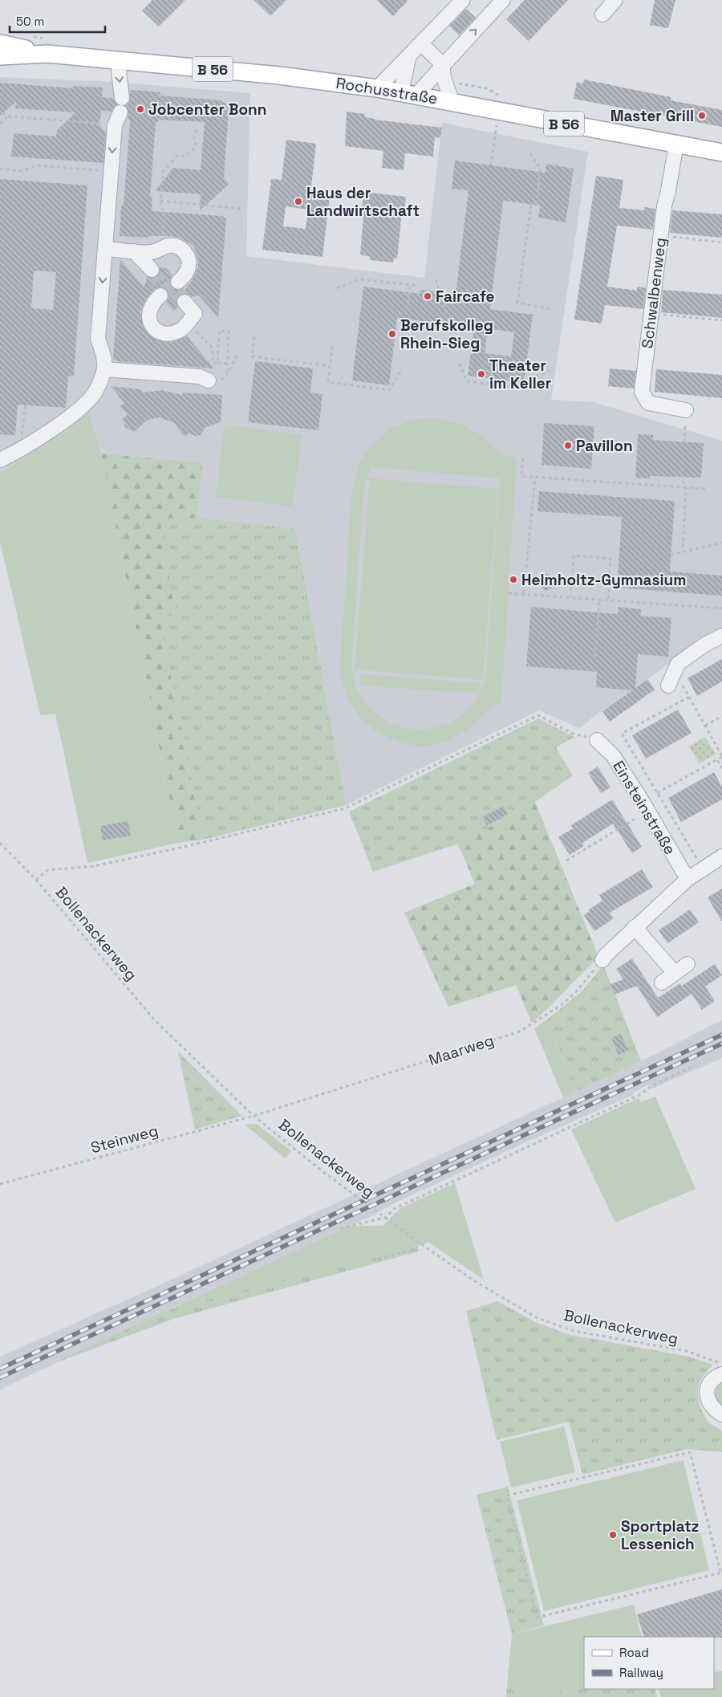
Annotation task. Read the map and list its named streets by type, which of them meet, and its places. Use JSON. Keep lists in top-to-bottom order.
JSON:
{
  "streets": {
    "main road": ["B 56", "Rochusstraße"],
    "street": ["Schwalbenweg", "Einsteinstraße"],
    "path": ["Bollenackerweg", "Maarweg", "Steinweg"]
  },
  "crossings": [
    ["Rochusstraße", "Schwalbenweg"],
    ["Bollenackerweg", "Maarweg"],
    ["Bollenackerweg", "Steinweg"],
    ["Maarweg", "Steinweg"]
  ],
  "places": [
    "Jobcenter Bonn",
    "Master Grill",
    "Haus der Landwirtschaft",
    "Faircafe",
    "Berufskolleg Rhein-Sieg",
    "Theater im Keller",
    "Pavillon",
    "Helmholtz-Gymnasium",
    "Sportplatz Lessenich"
  ],
  "legend": ["Road", "Railway"],
  "scale_bar": "50 m"
}
